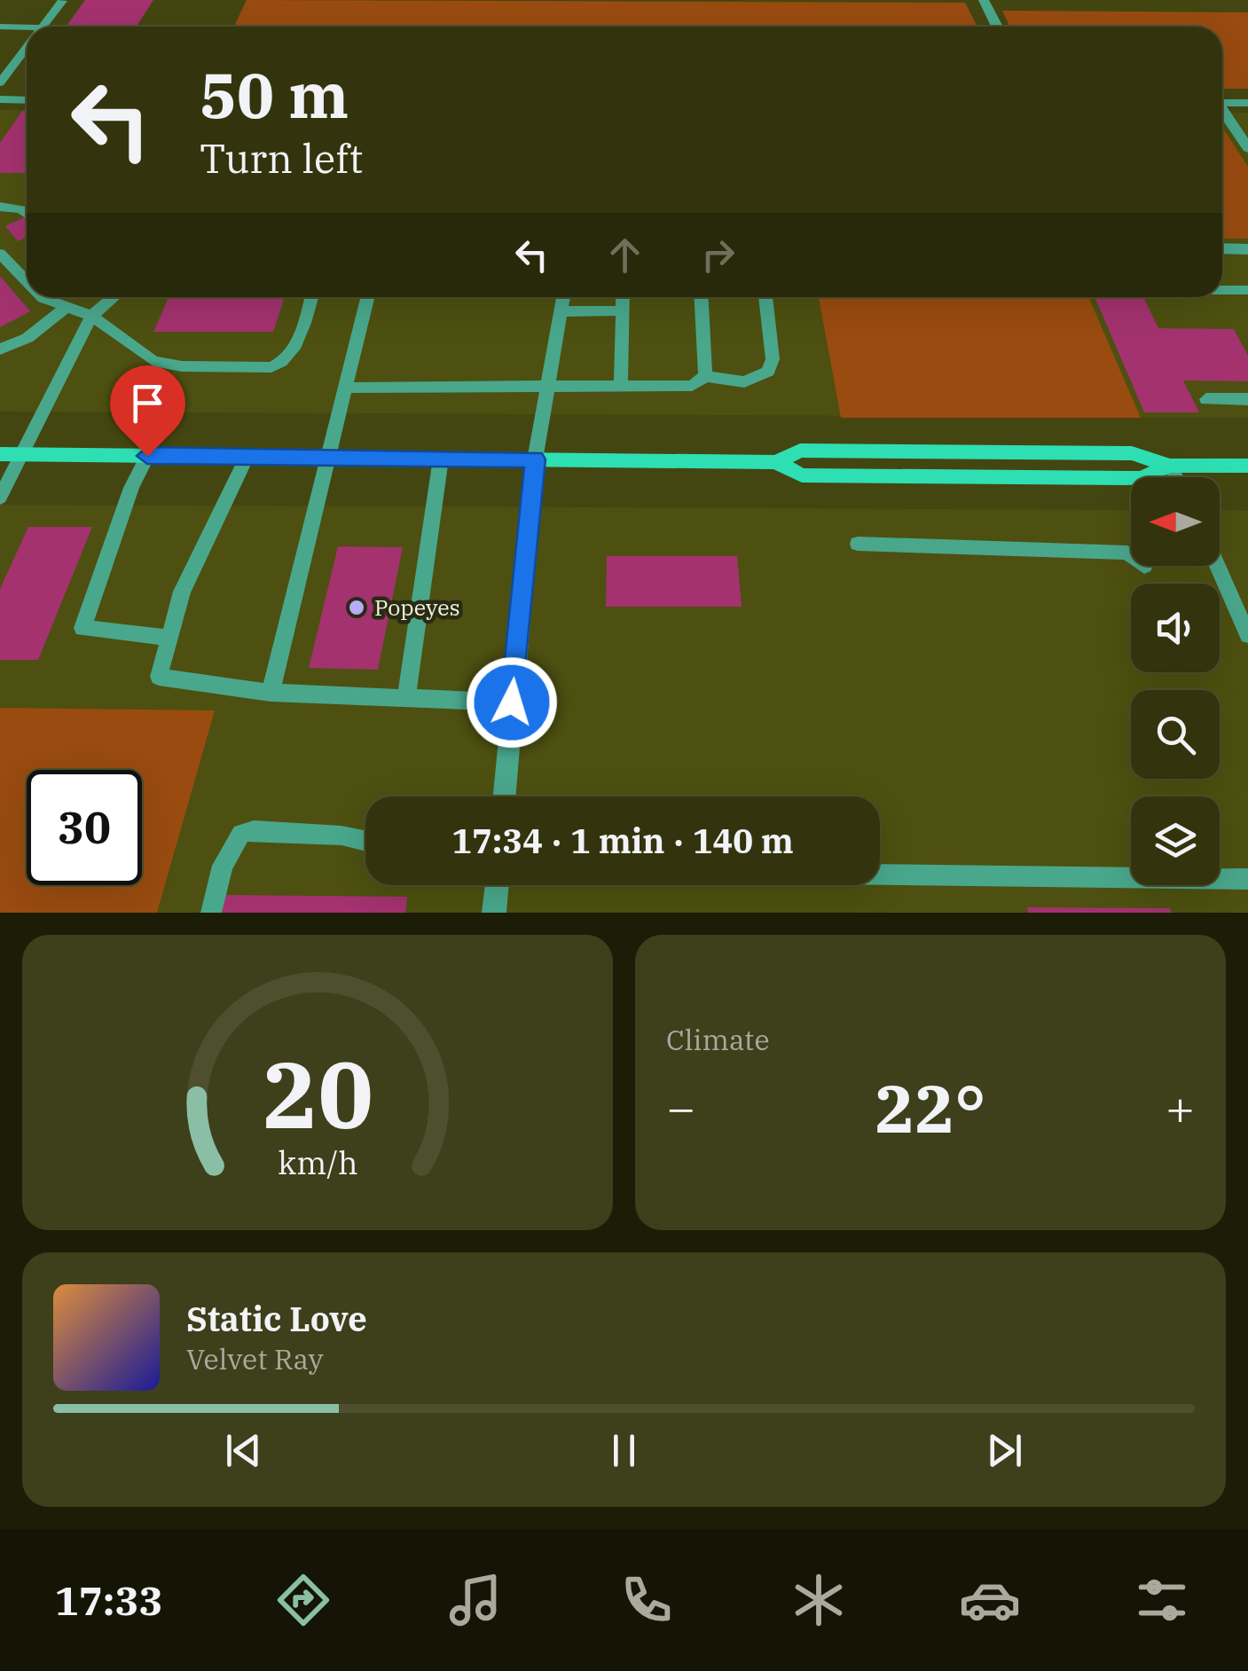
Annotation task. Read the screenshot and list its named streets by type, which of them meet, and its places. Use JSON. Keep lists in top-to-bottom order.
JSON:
{
  "places": ["Popeyes"],
  "north": "left",
  "page": {
    "turn": ["50 m", "Turn left"],
    "limit": "30",
    "trip": "17:34 · 1 min · 140 m",
    "tile": "Climate",
    "heat": ["−", "22°", "+"],
    "song": ["Static Love", "Velvet Ray"],
    "tabs": "17:33",
    "gauge": ["20", "km/h"]
  }
}
